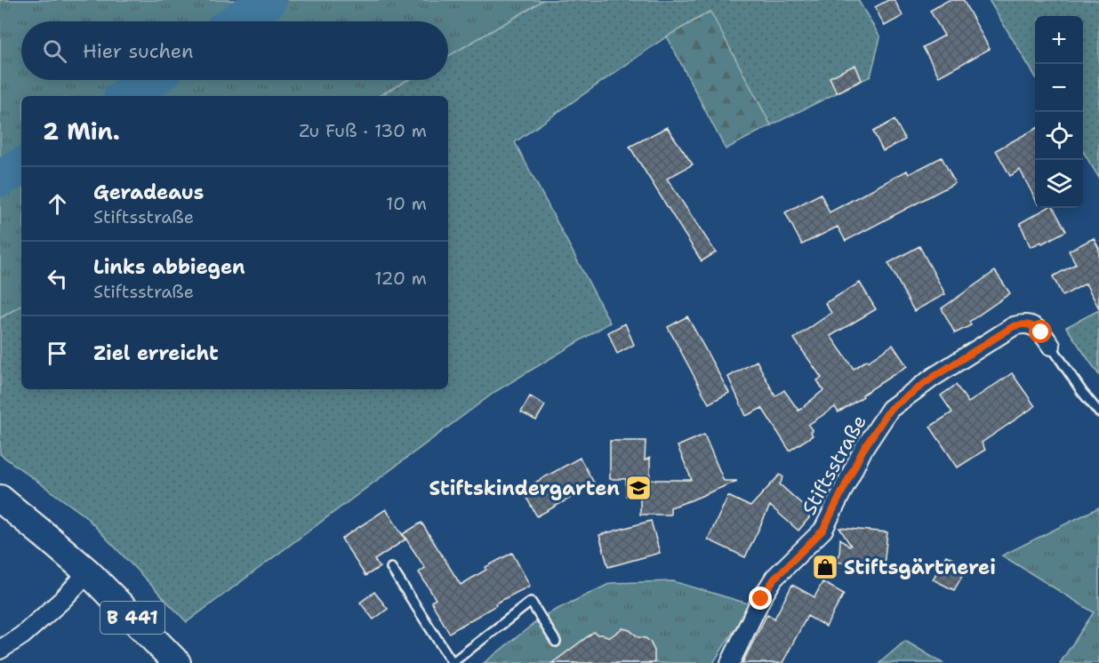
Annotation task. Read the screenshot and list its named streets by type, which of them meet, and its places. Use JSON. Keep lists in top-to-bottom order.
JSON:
{
  "streets": {
    "main road": ["B 441"],
    "street": ["Stiftsstraße"]
  },
  "places": {
    "school or university": ["Stiftskindergarten"],
    "shop": ["Stiftsgärtnerei"]
  },
  "page": {
    "map_buttons": ["+", "−"],
    "search": "Hier suchen",
    "heading": ["2 Min.", "Zu Fuß · 130 m"],
    "list": [
      ["Geradeaus", "Stiftsstraße", "10 m"],
      ["Links abbiegen", "Stiftsstraße", "120 m"],
      "Ziel erreicht"
    ]
  }
}
